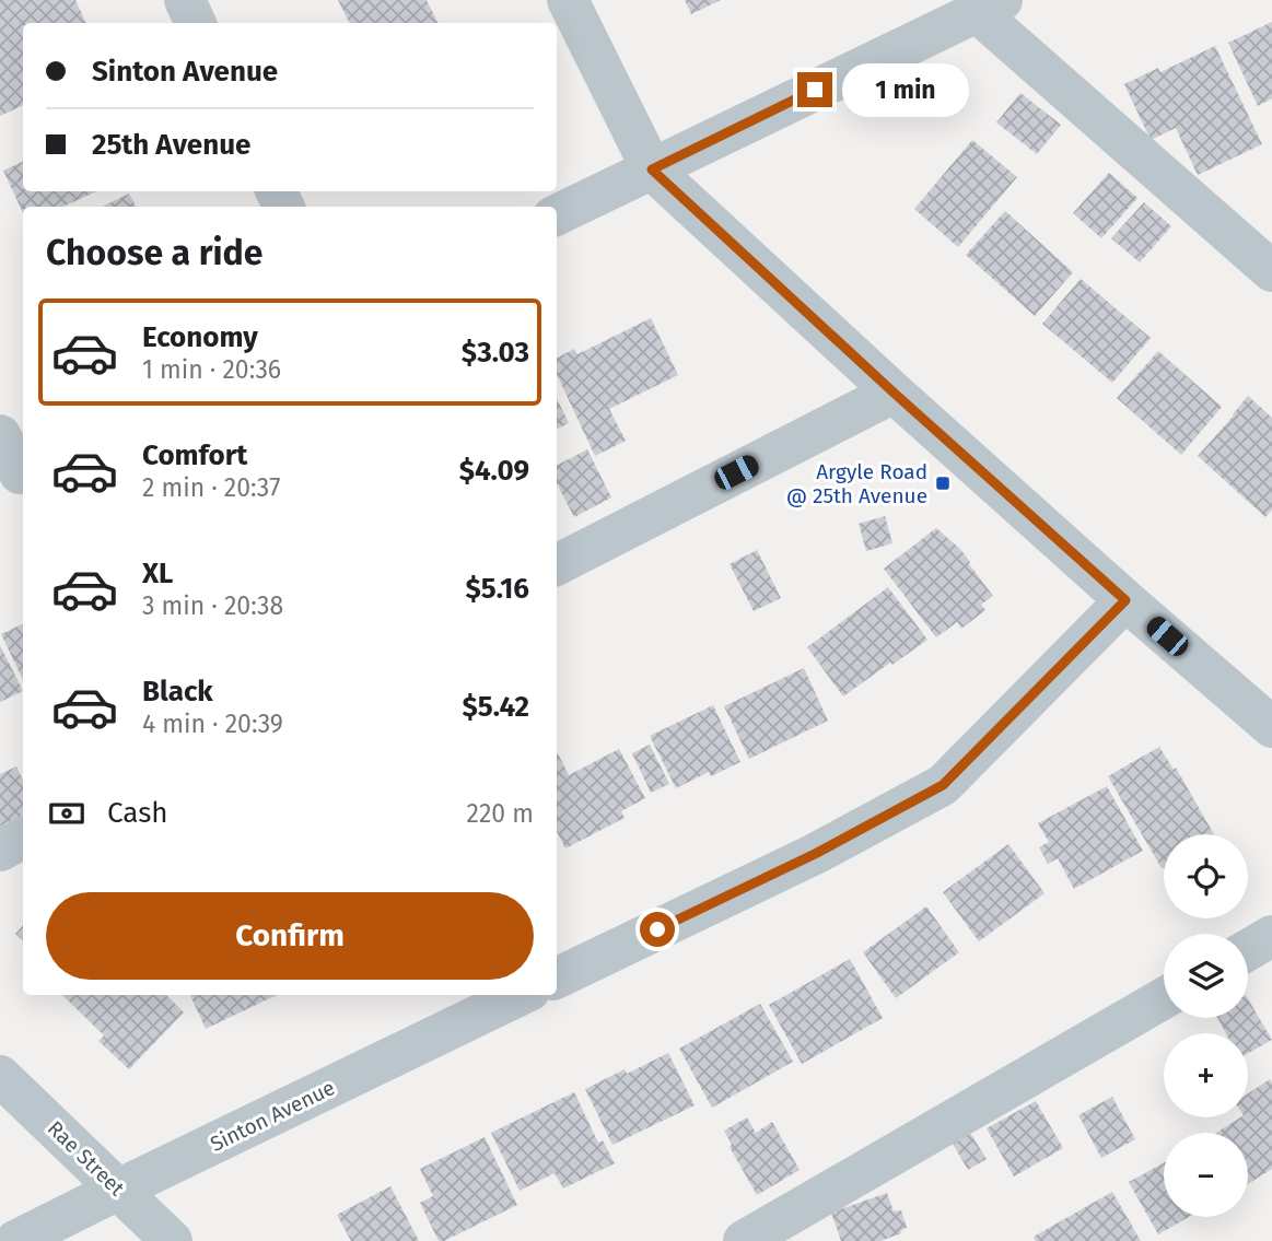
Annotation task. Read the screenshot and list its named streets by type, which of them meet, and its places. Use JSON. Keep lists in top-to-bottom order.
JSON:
{
  "streets": {
    "street": ["Sinton Avenue", "Rae Street"]
  },
  "crossings": [
    ["Sinton Avenue", "Rae Street"]
  ],
  "places": {
    "transit": ["Argyle Road @ 25th Avenue"]
  },
  "page": {
    "banner": ["Sinton Avenue", "25th Avenue"],
    "bubble": "1 min",
    "heading": "Choose a ride",
    "list": [
      {
        "name": "Economy",
        "note": "1 min · 20:36",
        "value": "$3.03"
      },
      {
        "name": "Comfort",
        "note": "2 min · 20:37",
        "value": "$4.09"
      },
      {
        "name": "XL",
        "note": "3 min · 20:38",
        "value": "$5.16"
      },
      {
        "name": "Black",
        "note": "4 min · 20:39",
        "value": "$5.42"
      }
    ],
    "pay": ["Cash", "220 m"],
    "map_buttons": ["+", "−"],
    "buttons": "Confirm"
  }
}
